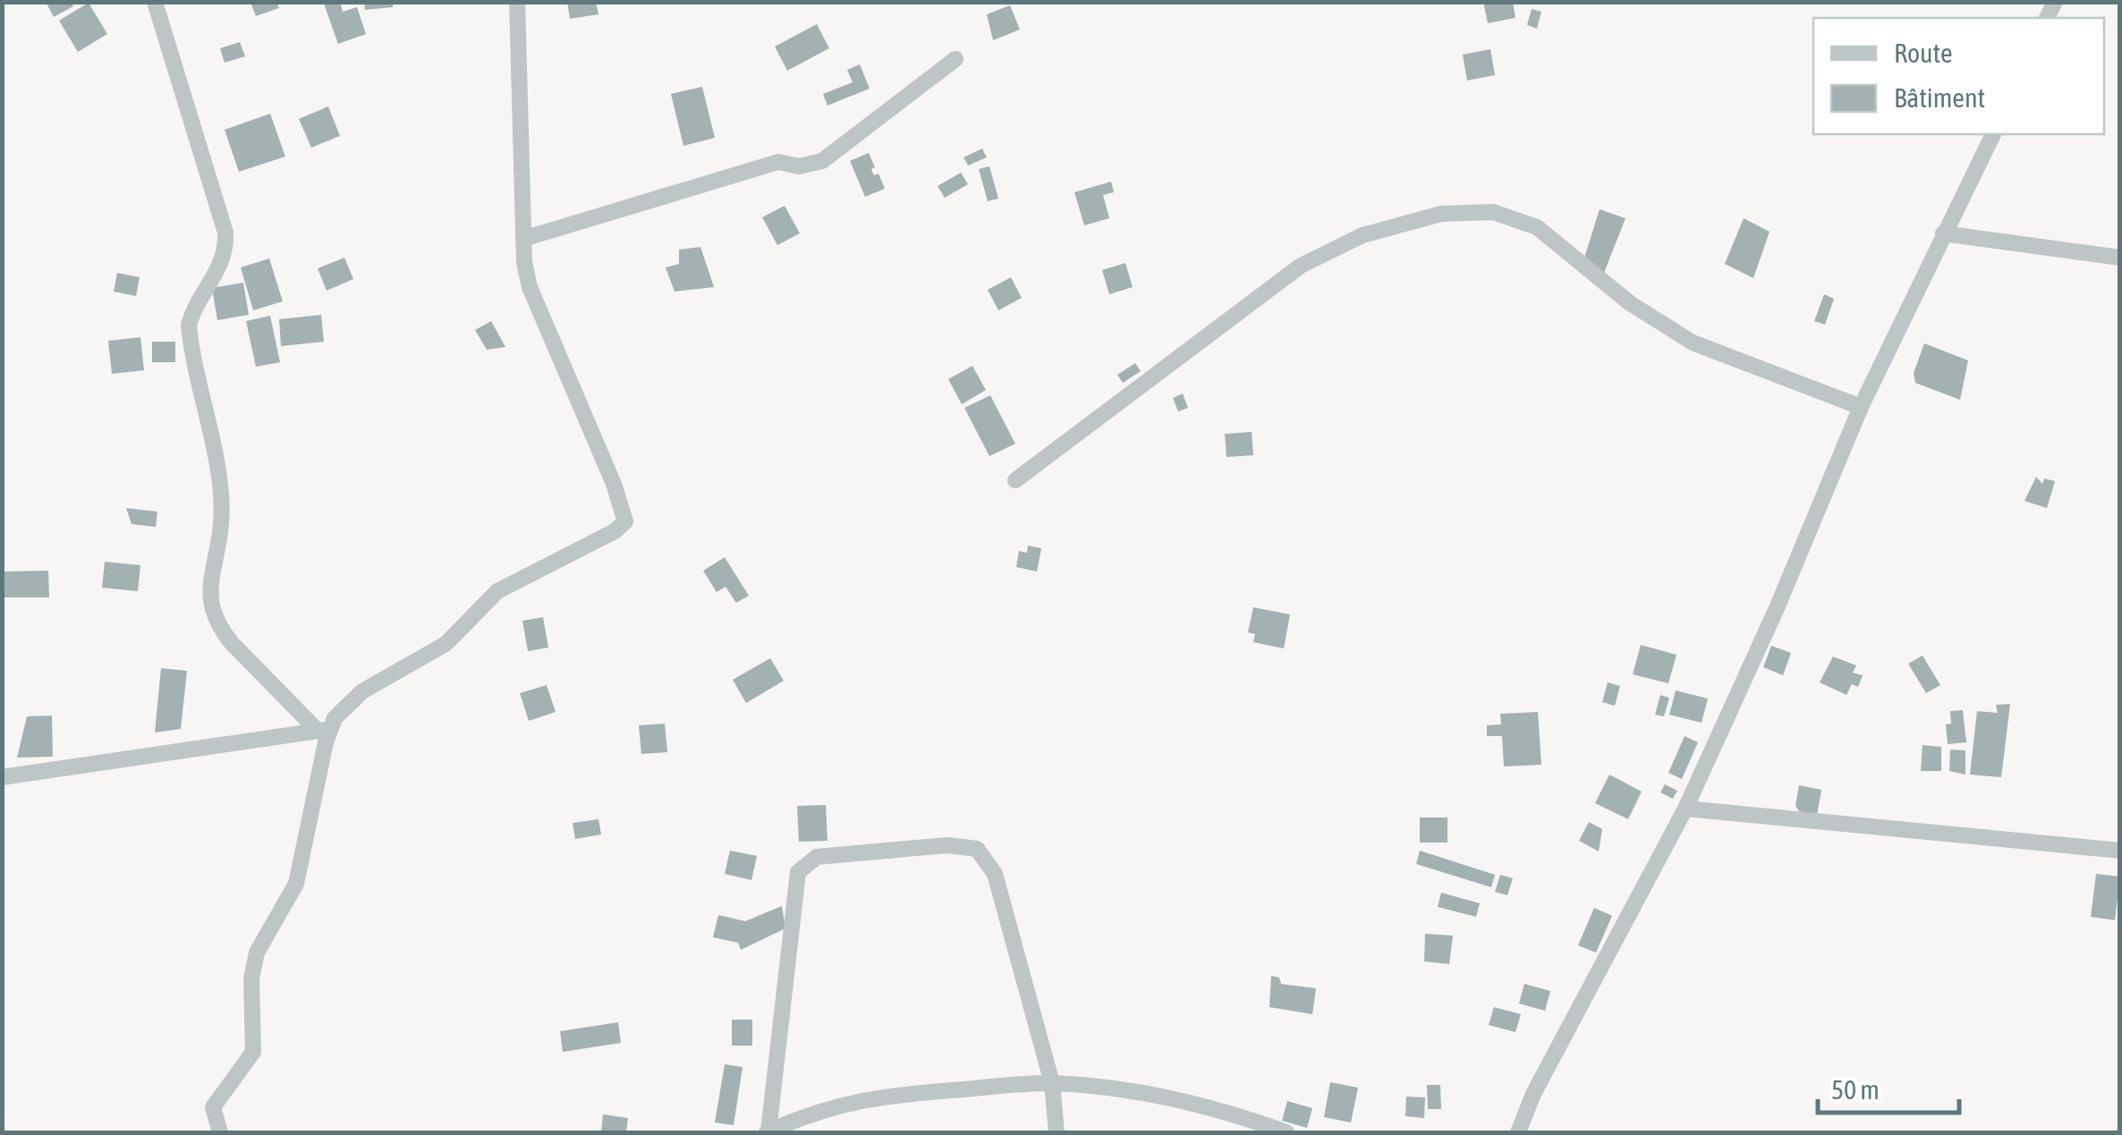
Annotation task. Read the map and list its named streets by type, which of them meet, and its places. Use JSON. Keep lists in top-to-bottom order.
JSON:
{
  "legend": ["Route", "Bâtiment"],
  "scale_bar": "50 m"
}
